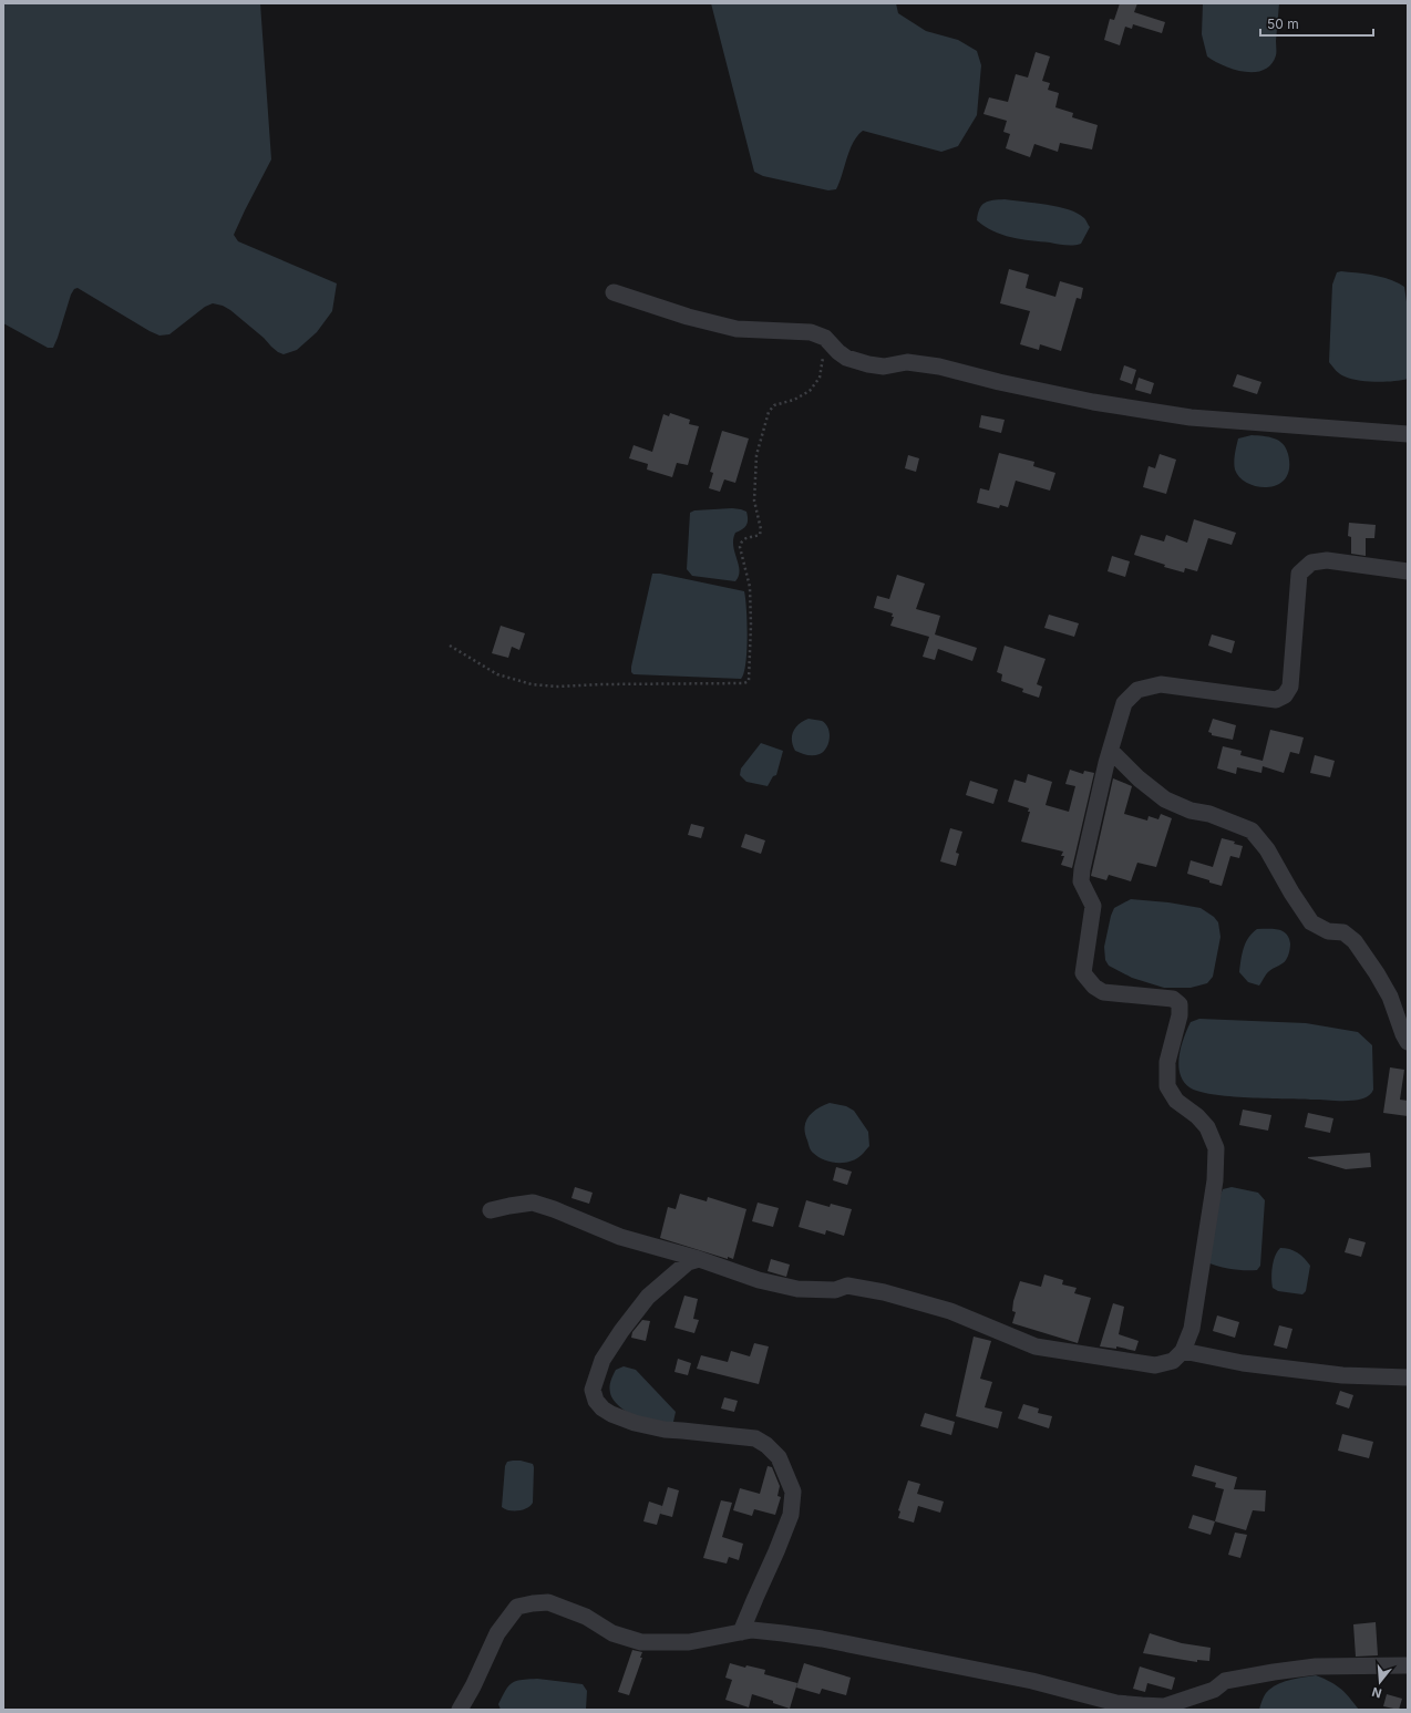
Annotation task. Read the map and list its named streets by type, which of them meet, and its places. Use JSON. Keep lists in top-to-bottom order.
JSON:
{
  "scale_bar": "50 m",
  "north": "bottom"
}
